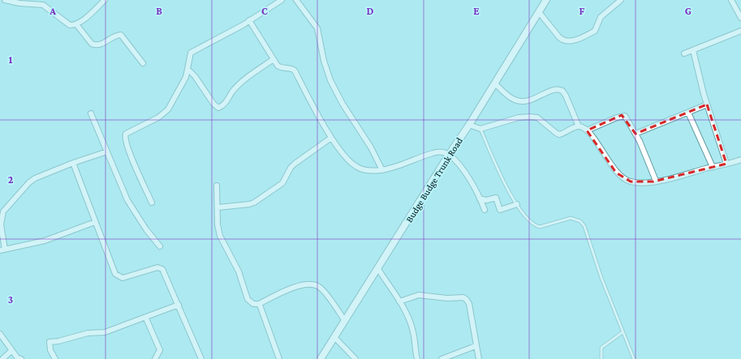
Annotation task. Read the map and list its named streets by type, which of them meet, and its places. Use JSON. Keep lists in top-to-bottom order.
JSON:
{
  "streets": {
    "main road": ["Budge Budge Trunk Road"]
  },
  "grid": {
    "columns": [
      "A",
      "B",
      "C",
      "D",
      "E",
      "F",
      "G"
    ],
    "rows": ["1", "2", "3"]
  }
}
